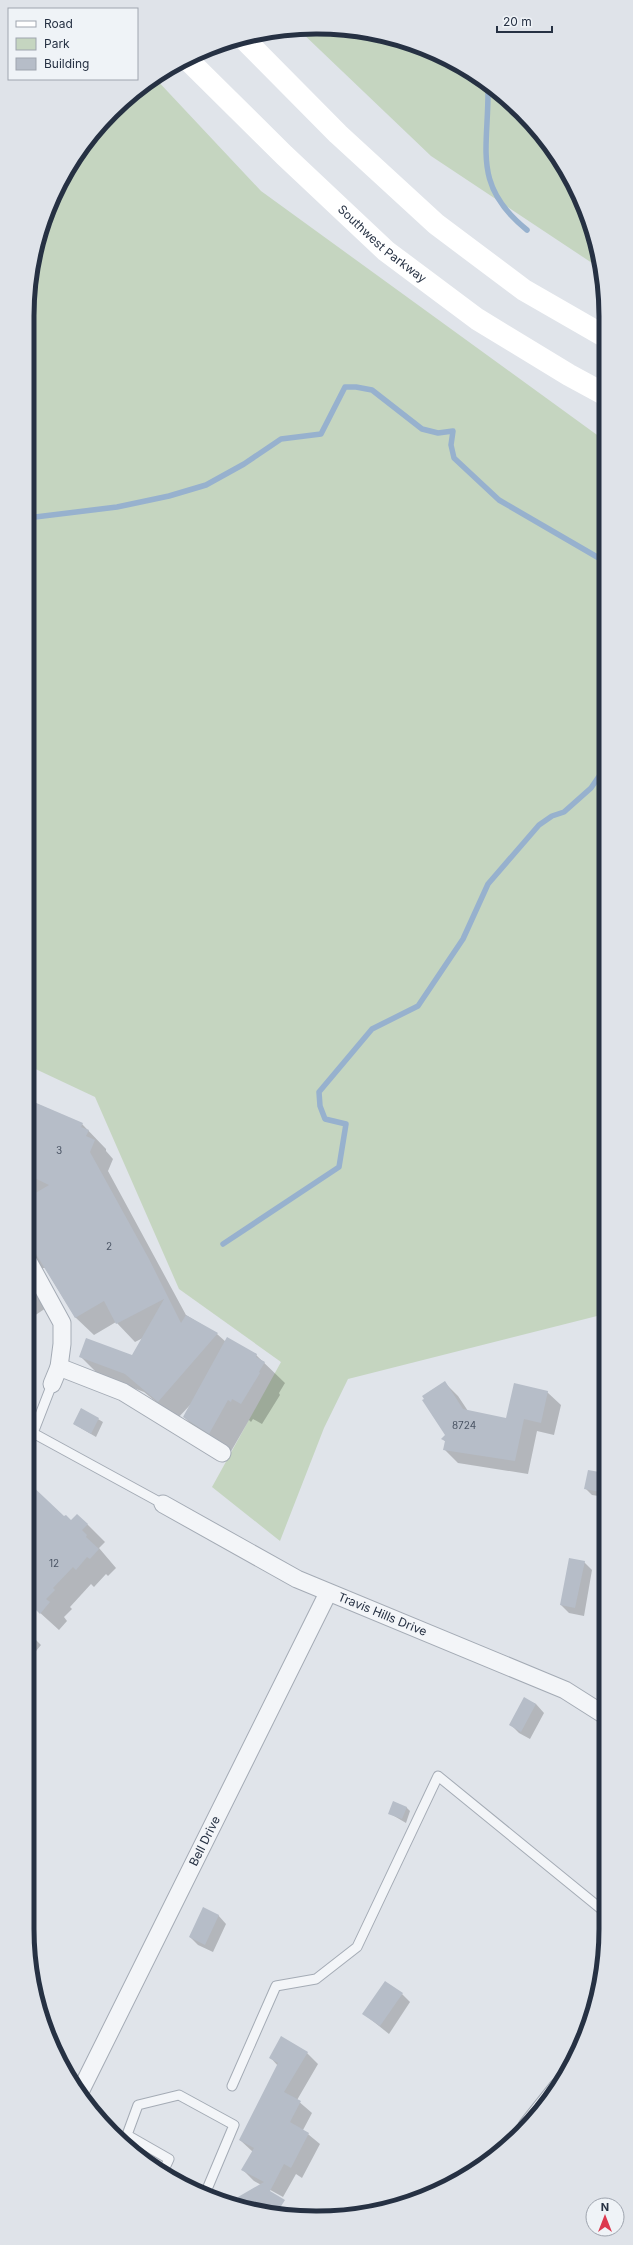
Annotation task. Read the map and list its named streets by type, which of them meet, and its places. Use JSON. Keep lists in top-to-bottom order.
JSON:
{
  "streets": {
    "main road": ["Southwest Parkway"],
    "street": ["Travis Hills Drive", "Bell Drive"]
  },
  "crossings": [
    ["Travis Hills Drive", "Bell Drive"]
  ],
  "house_numbers": [
    "3",
    "2",
    "8724",
    "12"
  ],
  "legend": ["Road", "Park", "Building"],
  "scale_bar": "20 m",
  "north": "top"
}
